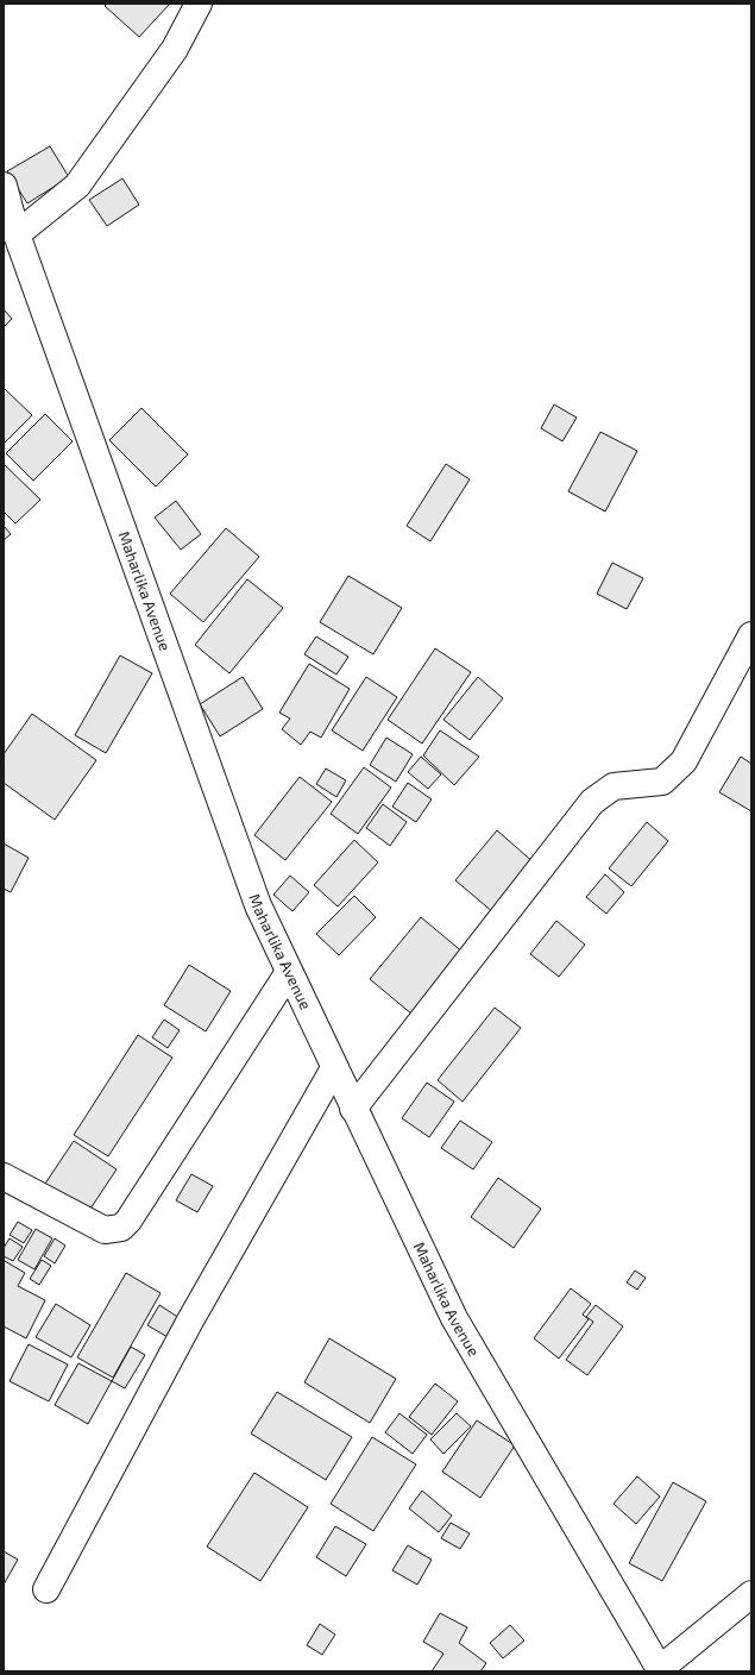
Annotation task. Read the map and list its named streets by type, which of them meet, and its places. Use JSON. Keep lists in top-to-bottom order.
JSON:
{
  "streets": {
    "street": ["Maharlika Avenue"]
  }
}
